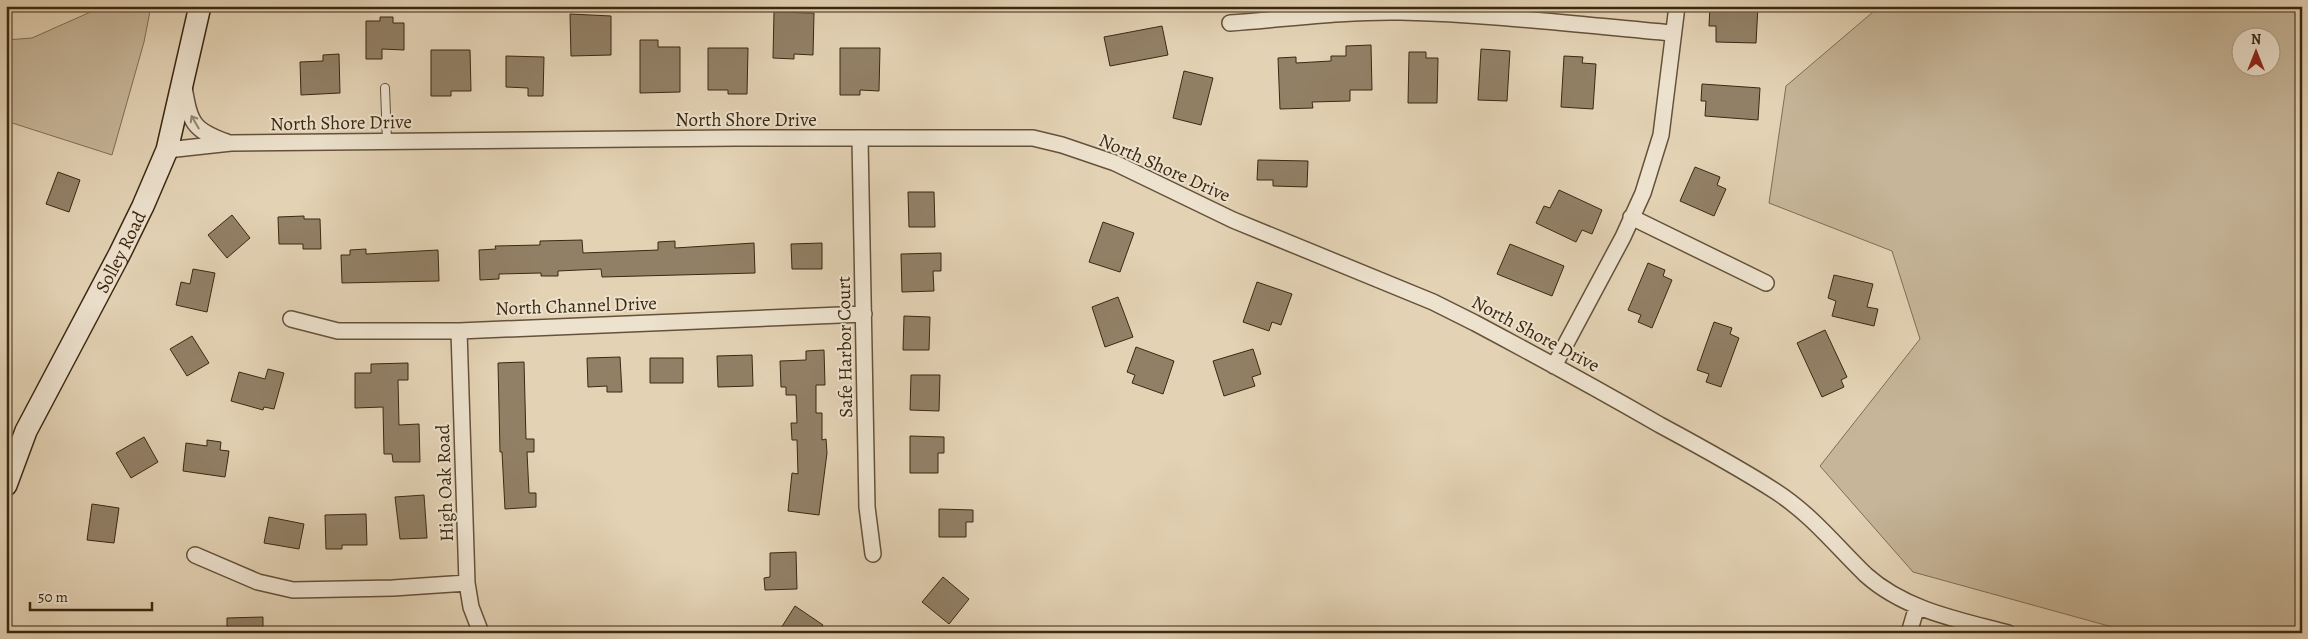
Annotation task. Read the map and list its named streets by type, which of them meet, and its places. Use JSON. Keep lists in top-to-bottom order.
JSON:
{
  "streets": {
    "main road": ["Solley Road"],
    "street": [
      "North Shore Drive",
      "North Channel Drive",
      "Safe Harbor Court",
      "High Oak Road"
    ]
  },
  "crossings": [
    ["North Shore Drive", "Solley Road"],
    ["North Shore Drive", "Safe Harbor Court"],
    ["North Channel Drive", "Safe Harbor Court"],
    ["North Channel Drive", "High Oak Road"]
  ],
  "scale_bar": "50 m",
  "north": "top"
}
